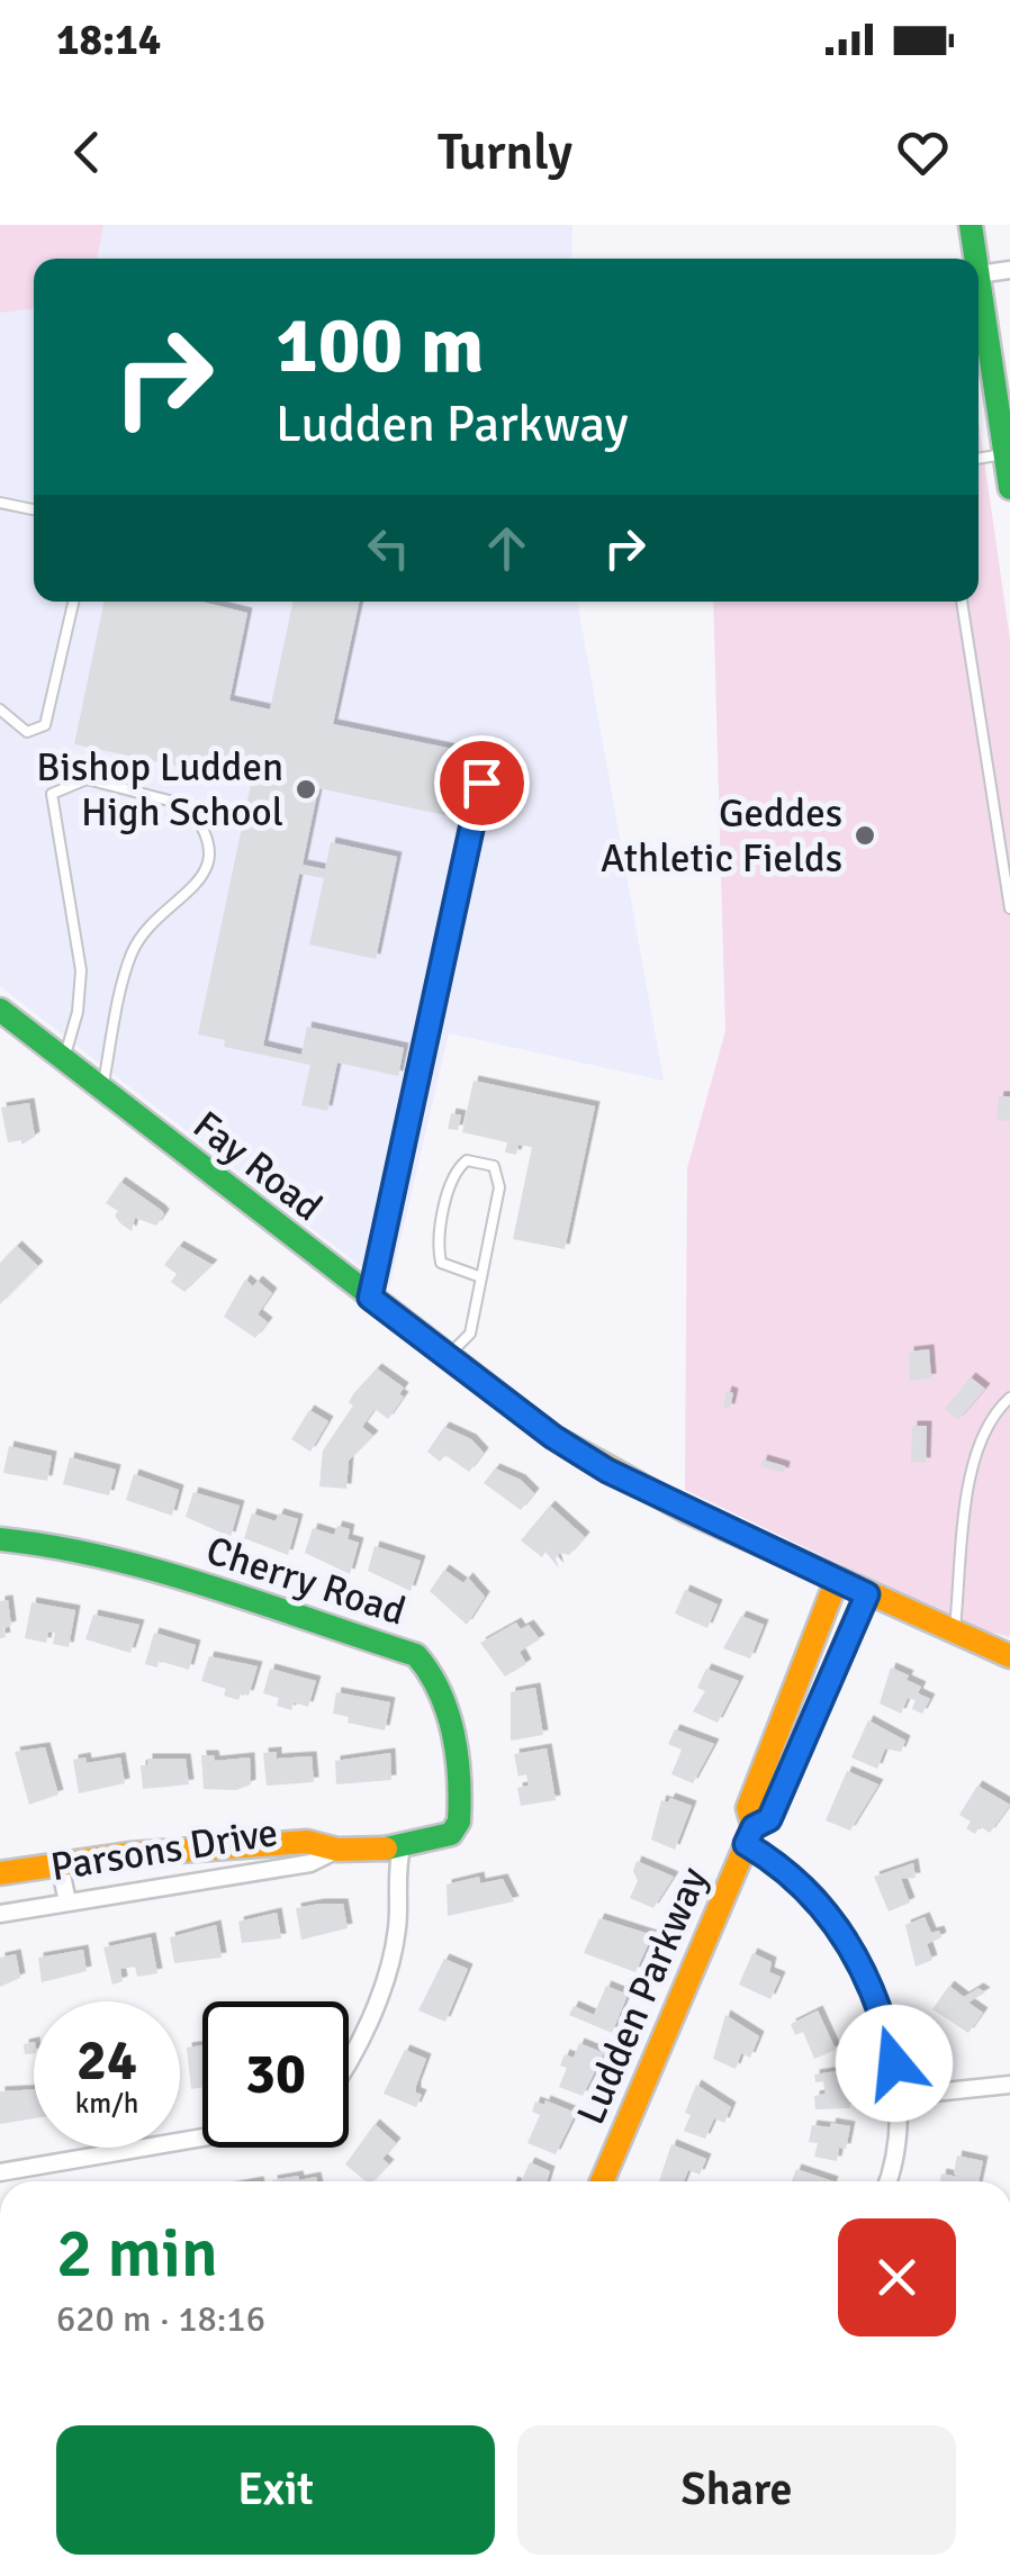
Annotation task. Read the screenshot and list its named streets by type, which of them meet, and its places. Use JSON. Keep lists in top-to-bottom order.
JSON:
{
  "streets": {
    "street": [
      "Fay Road",
      "Cherry Road",
      "Parsons Drive",
      "Ludden Parkway"
    ]
  },
  "crossings": [
    ["Fay Road", "Ludden Parkway"],
    ["Cherry Road", "Parsons Drive"]
  ],
  "places": ["Bishop Ludden High School", "Geddes Athletic Fields"],
  "page": {
    "status": "18:14",
    "header": "Turnly",
    "turn": ["100 m", "Ludden Parkway"],
    "speed": "24 km/h",
    "limit": "30",
    "heading": ["2 min", "620 m · 18:16"],
    "buttons": ["Exit", "Share"]
  }
}
